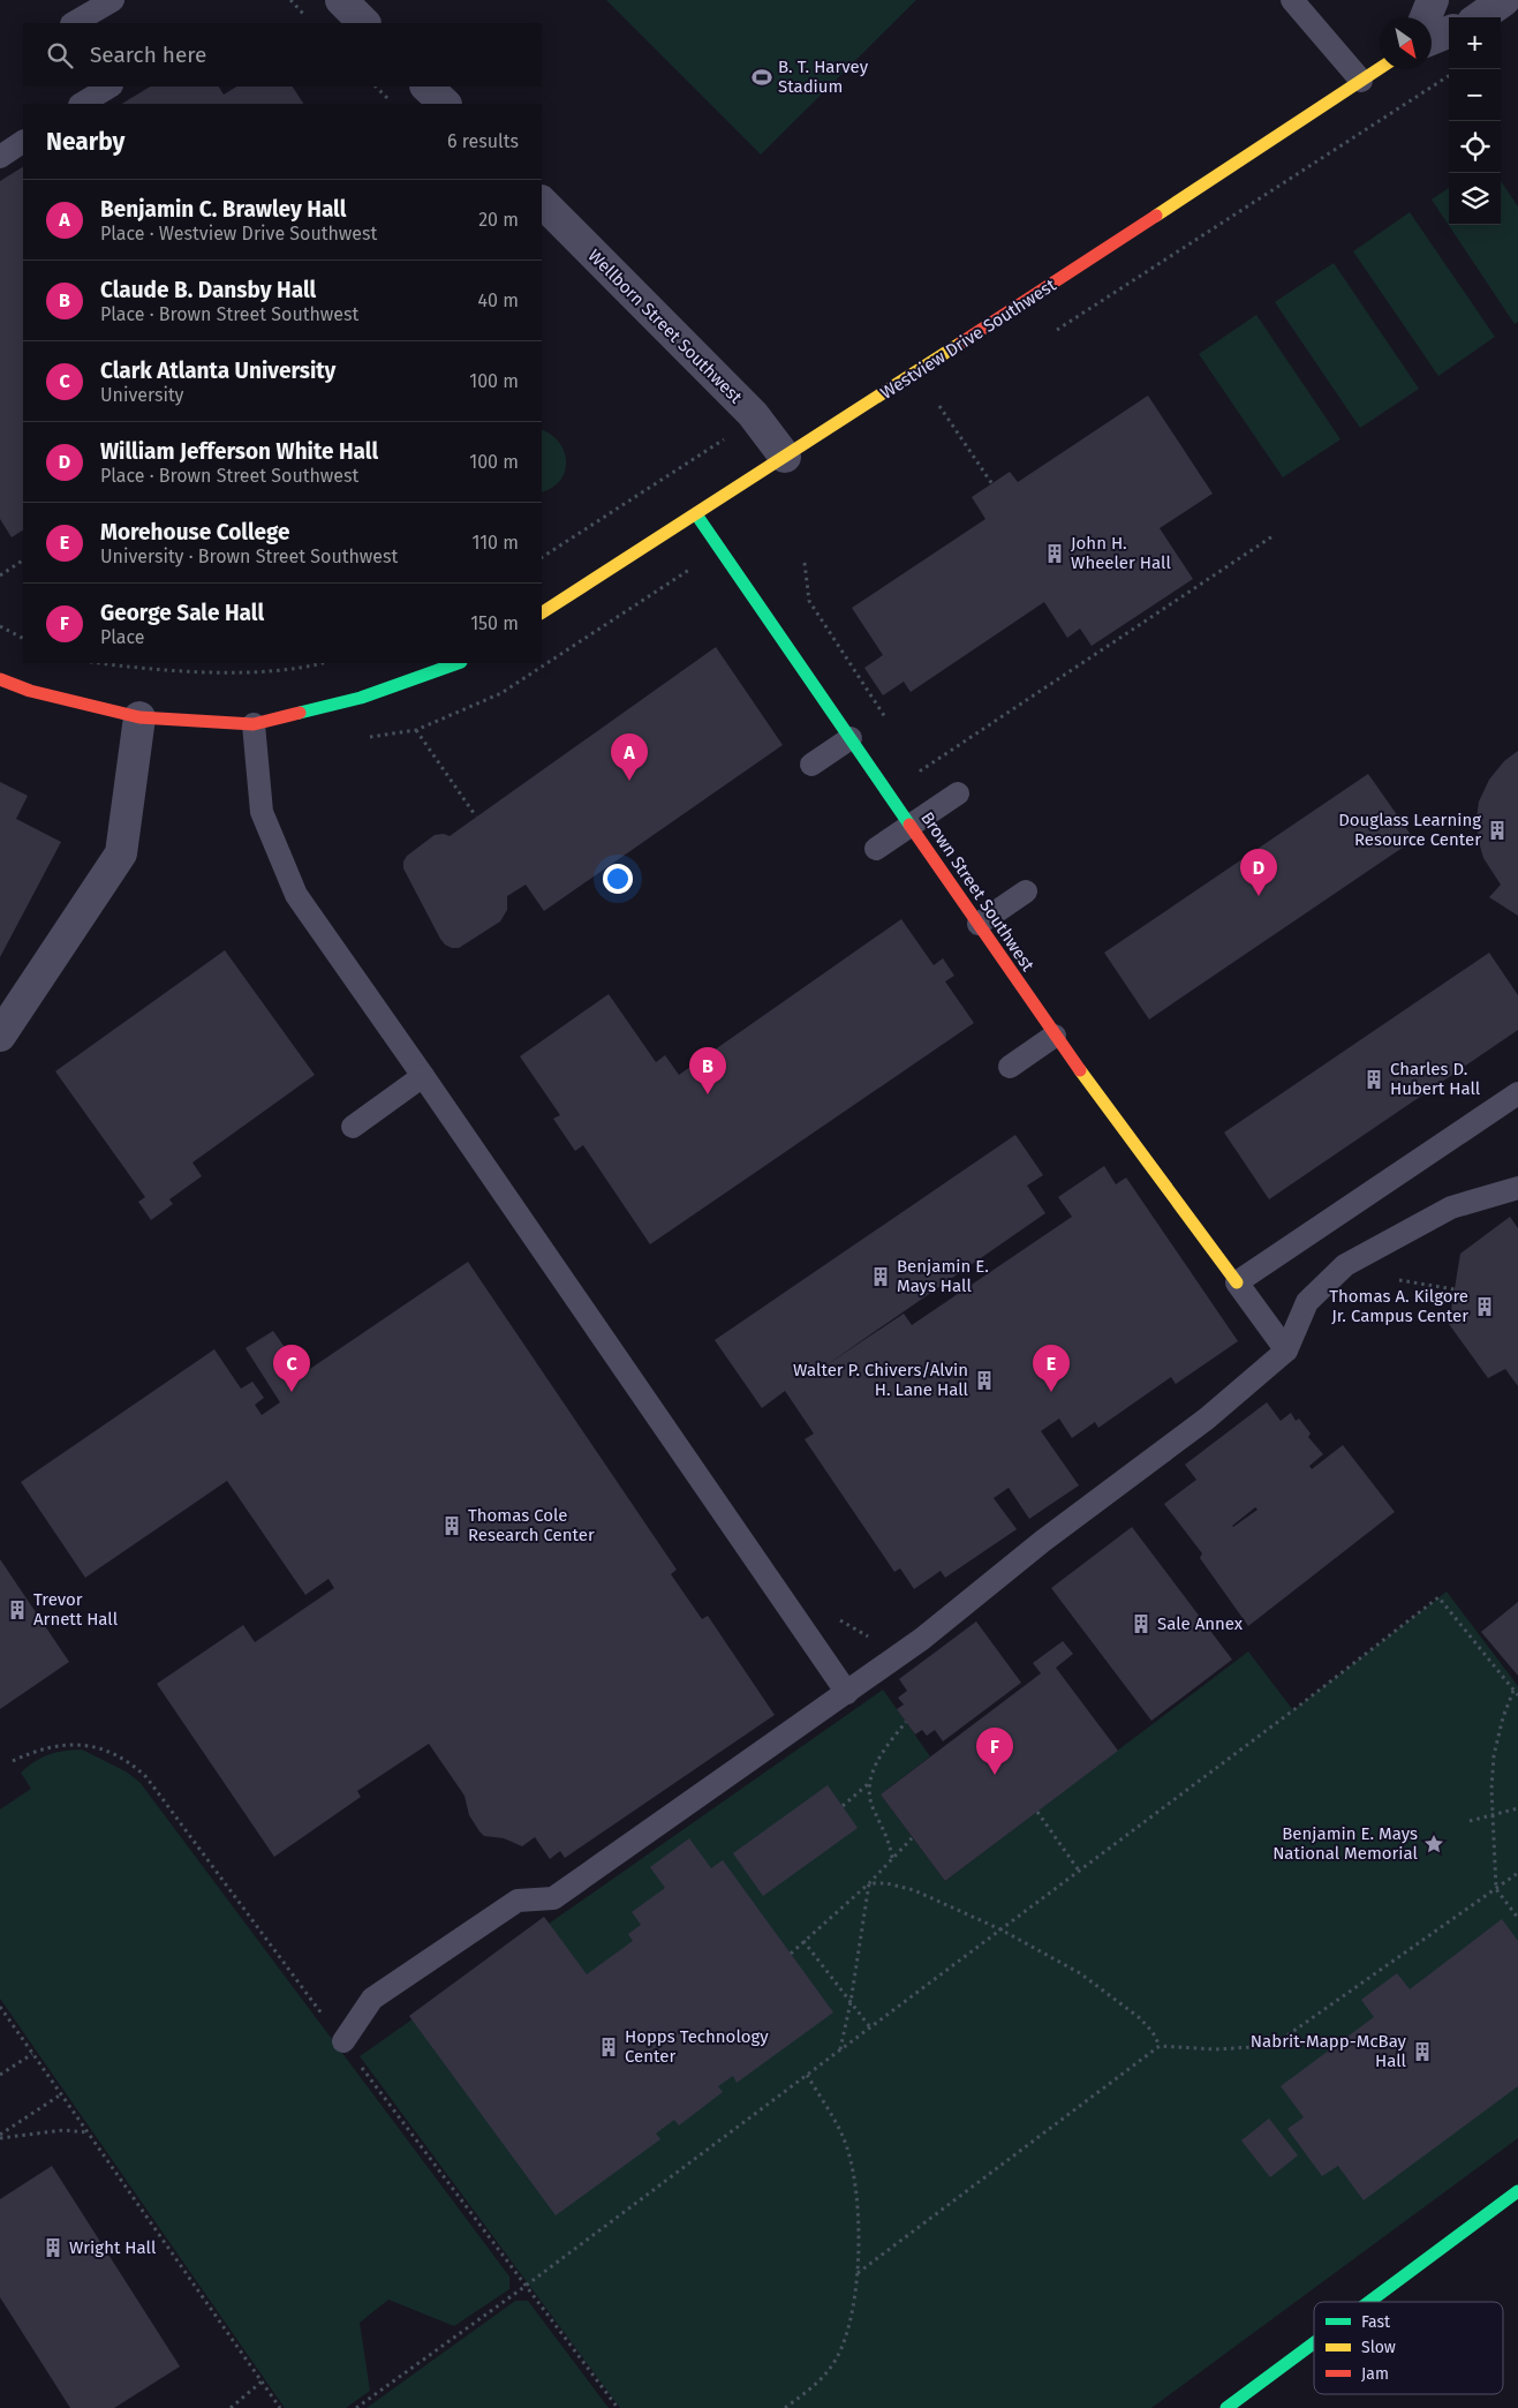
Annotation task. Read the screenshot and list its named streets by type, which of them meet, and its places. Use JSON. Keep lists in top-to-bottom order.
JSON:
{
  "streets": {
    "street": ["Wellborn Street Southwest", "Westview Drive Southwest", "Brown Street Southwest"]
  },
  "crossings": [
    ["Wellborn Street Southwest", "Westview Drive Southwest"],
    ["Westview Drive Southwest", "Brown Street Southwest"]
  ],
  "places": {
    "sports": ["B. T. Harvey Stadium"],
    "building": [
      "John H. Wheeler Hall",
      "Douglass Learning Resource Center",
      "Charles D. Hubert Hall",
      "Benjamin E. Mays Hall",
      "Thomas A. Kilgore Jr. Campus Center",
      "Walter P. Chivers/Alvin H. Lane Hall",
      "Thomas Cole Research Center",
      "Trevor Arnett Hall",
      "Sale Annex",
      "Hopps Technology Center",
      "Nabrit-Mapp-McBay Hall",
      "Wright Hall"
    ],
    "place": ["Benjamin E. Mays National Memorial"]
  },
  "legend": ["Fast", "Slow", "Jam"],
  "north": "bottom right",
  "page": {
    "map_buttons": ["+", "−"],
    "search": "Search here",
    "heading": ["Nearby", "6 results"],
    "list": [
      {
        "mark": "A",
        "name": "Benjamin C. Brawley Hall",
        "note": "Place · Westview Drive Southwest",
        "value": "20 m"
      },
      {
        "mark": "B",
        "name": "Claude B. Dansby Hall",
        "note": "Place · Brown Street Southwest",
        "value": "40 m"
      },
      {
        "mark": "C",
        "name": "Clark Atlanta University",
        "note": "University",
        "value": "100 m"
      },
      {
        "mark": "D",
        "name": "William Jefferson White Hall",
        "note": "Place · Brown Street Southwest",
        "value": "100 m"
      },
      {
        "mark": "E",
        "name": "Morehouse College",
        "note": "University · Brown Street Southwest",
        "value": "110 m"
      },
      {
        "mark": "F",
        "name": "George Sale Hall",
        "note": "Place",
        "value": "150 m"
      }
    ],
    "pins": [
      "A",
      "D",
      "B",
      "C",
      "E",
      "F"
    ]
  }
}
